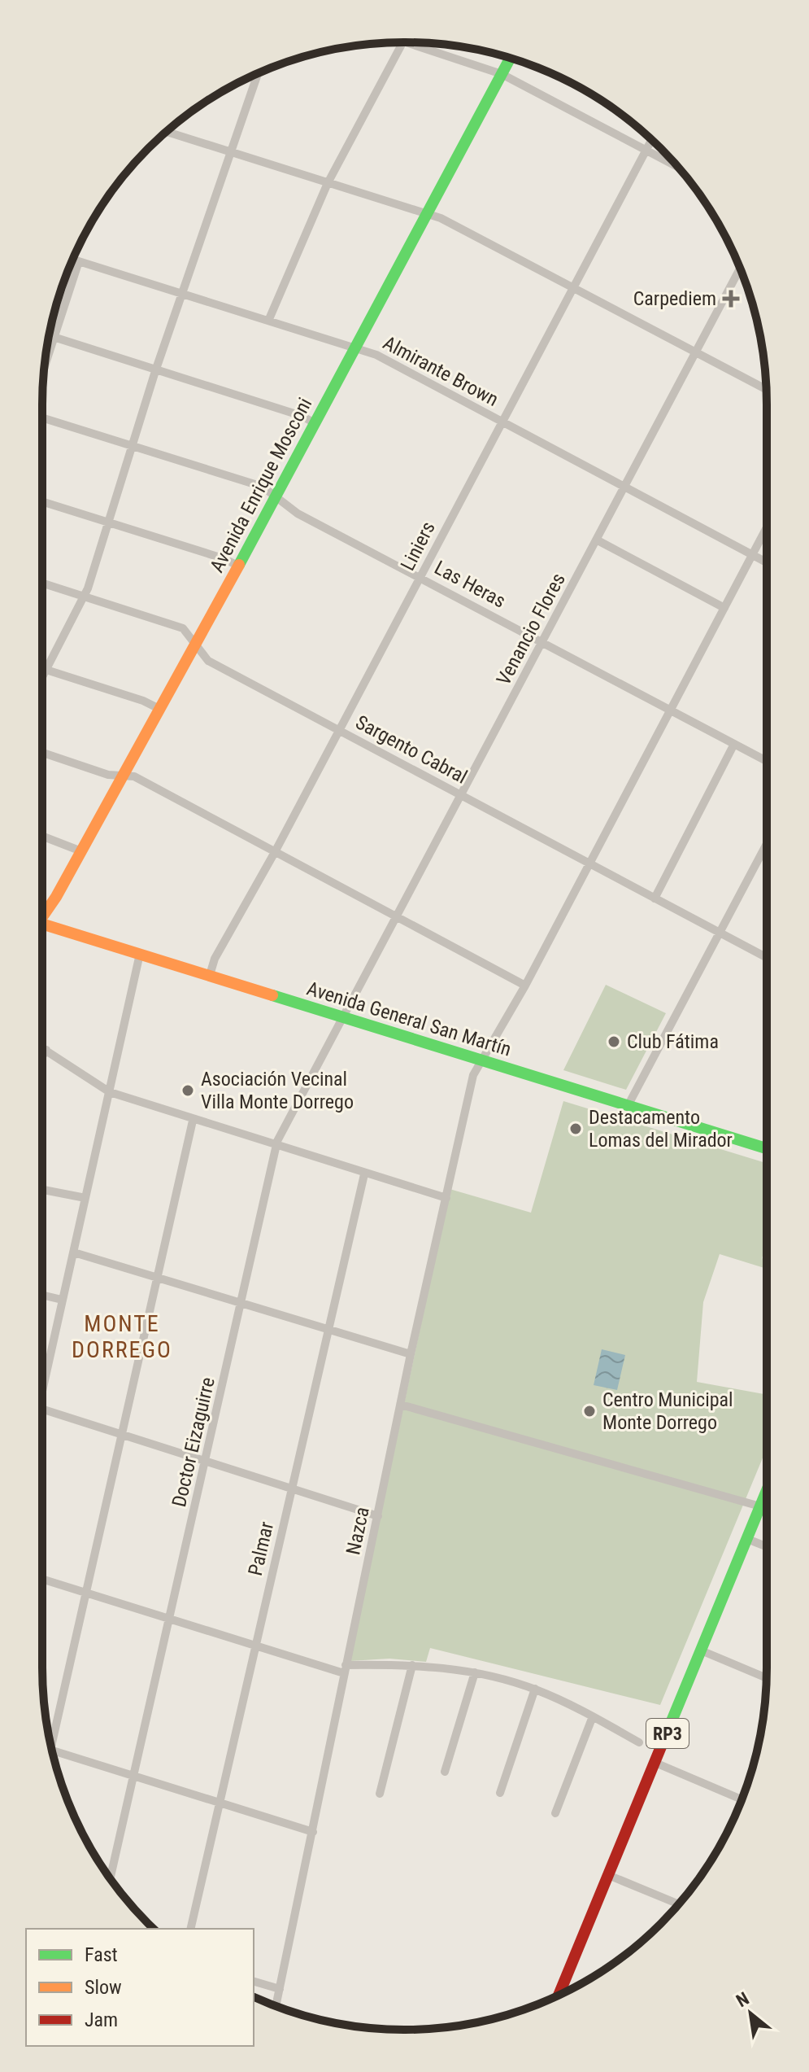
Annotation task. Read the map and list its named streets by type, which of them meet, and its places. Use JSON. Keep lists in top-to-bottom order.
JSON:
{
  "streets": {
    "main road": ["Avenida Enrique Mosconi", "Avenida General San Martín", "RP3"],
    "street": [
      "Almirante Brown",
      "Liniers",
      "Las Heras",
      "Venancio Flores",
      "Sargento Cabral",
      "Doctor Eizaguirre",
      "Nazca",
      "Palmar"
    ]
  },
  "crossings": [
    ["Almirante Brown", "Avenida Enrique Mosconi"],
    ["Almirante Brown", "Liniers"],
    ["Almirante Brown", "Venancio Flores"],
    ["Almirante Brown", "Nazca"],
    ["Avenida Enrique Mosconi", "Las Heras"],
    ["Avenida Enrique Mosconi", "Sargento Cabral"],
    ["Liniers", "Las Heras"],
    ["Liniers", "Sargento Cabral"],
    ["Liniers", "Avenida General San Martín"],
    ["Las Heras", "Venancio Flores"],
    ["Las Heras", "Nazca"],
    ["Venancio Flores", "Sargento Cabral"],
    ["Venancio Flores", "Avenida General San Martín"],
    ["Venancio Flores", "Doctor Eizaguirre"],
    ["Sargento Cabral", "Nazca"],
    ["Avenida General San Martín", "Doctor Eizaguirre"],
    ["Avenida General San Martín", "Nazca"]
  ],
  "districts": ["MONTE DORREGO"],
  "places": {
    "health": ["Carpediem"],
    "other": [
      "Club Fátima",
      "Asociación Vecinal Villa Monte Dorrego",
      "Destacamento Lomas del Mirador",
      "Centro Municipal Monte Dorrego"
    ]
  },
  "legend": ["Fast", "Slow", "Jam"],
  "north": "top left"
}
